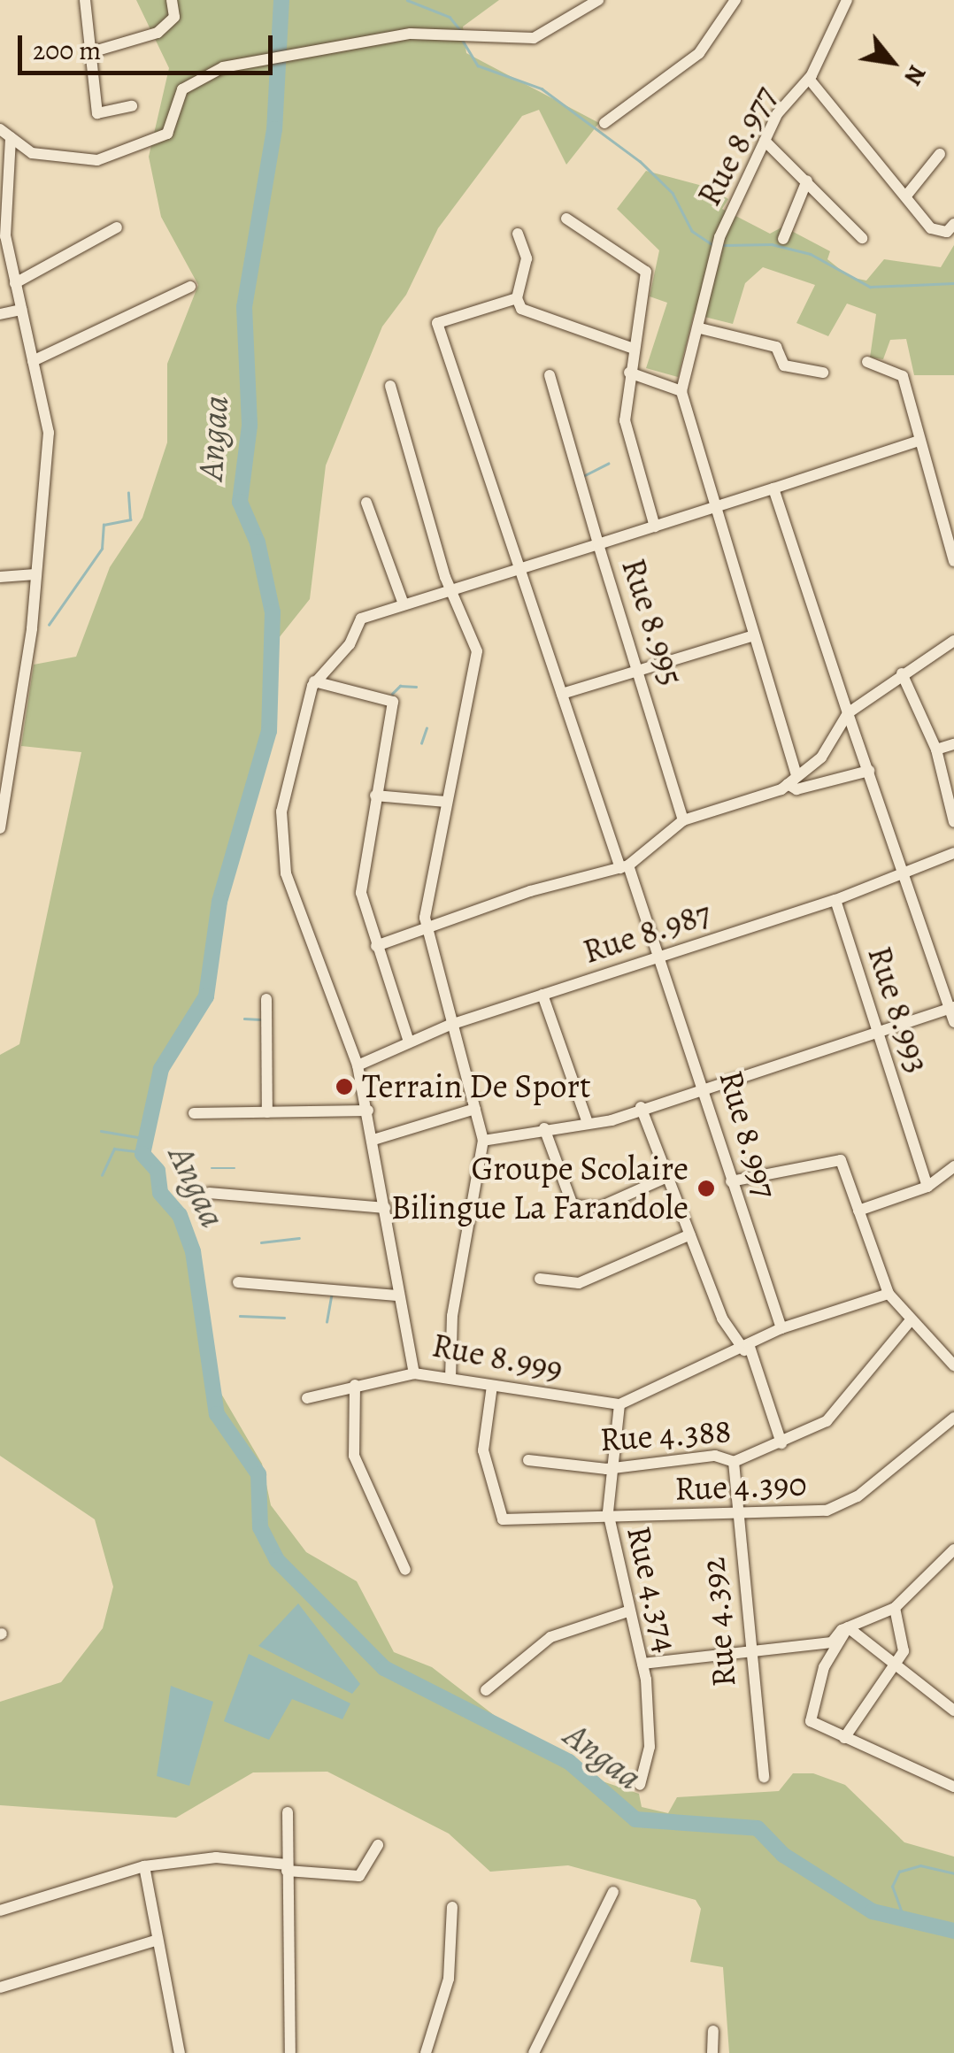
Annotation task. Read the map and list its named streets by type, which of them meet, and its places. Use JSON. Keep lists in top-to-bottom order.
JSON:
{
  "streets": {
    "street": [
      "Rue 8.977",
      "Rue 8.995",
      "Rue 8.987",
      "Rue 8.993",
      "Rue 8.997",
      "Rue 8.999",
      "Rue 4.388",
      "Rue 4.390",
      "Rue 4.374",
      "Rue 4.392"
    ]
  },
  "crossings": [
    ["Rue 8.987", "Rue 8.993"],
    ["Rue 8.987", "Rue 8.997"],
    ["Rue 8.987", "Rue 8.999"],
    ["Rue 8.999", "Rue 4.390"],
    ["Rue 8.999", "Rue 4.374"],
    ["Rue 4.388", "Rue 4.374"],
    ["Rue 4.388", "Rue 4.392"],
    ["Rue 4.390", "Rue 4.374"],
    ["Rue 4.390", "Rue 4.392"]
  ],
  "water": ["Angaa"],
  "places": ["Terrain De Sport", "Groupe Scolaire Bilingue La Farandole"],
  "scale_bar": "200 m",
  "north": "bottom right"
}
